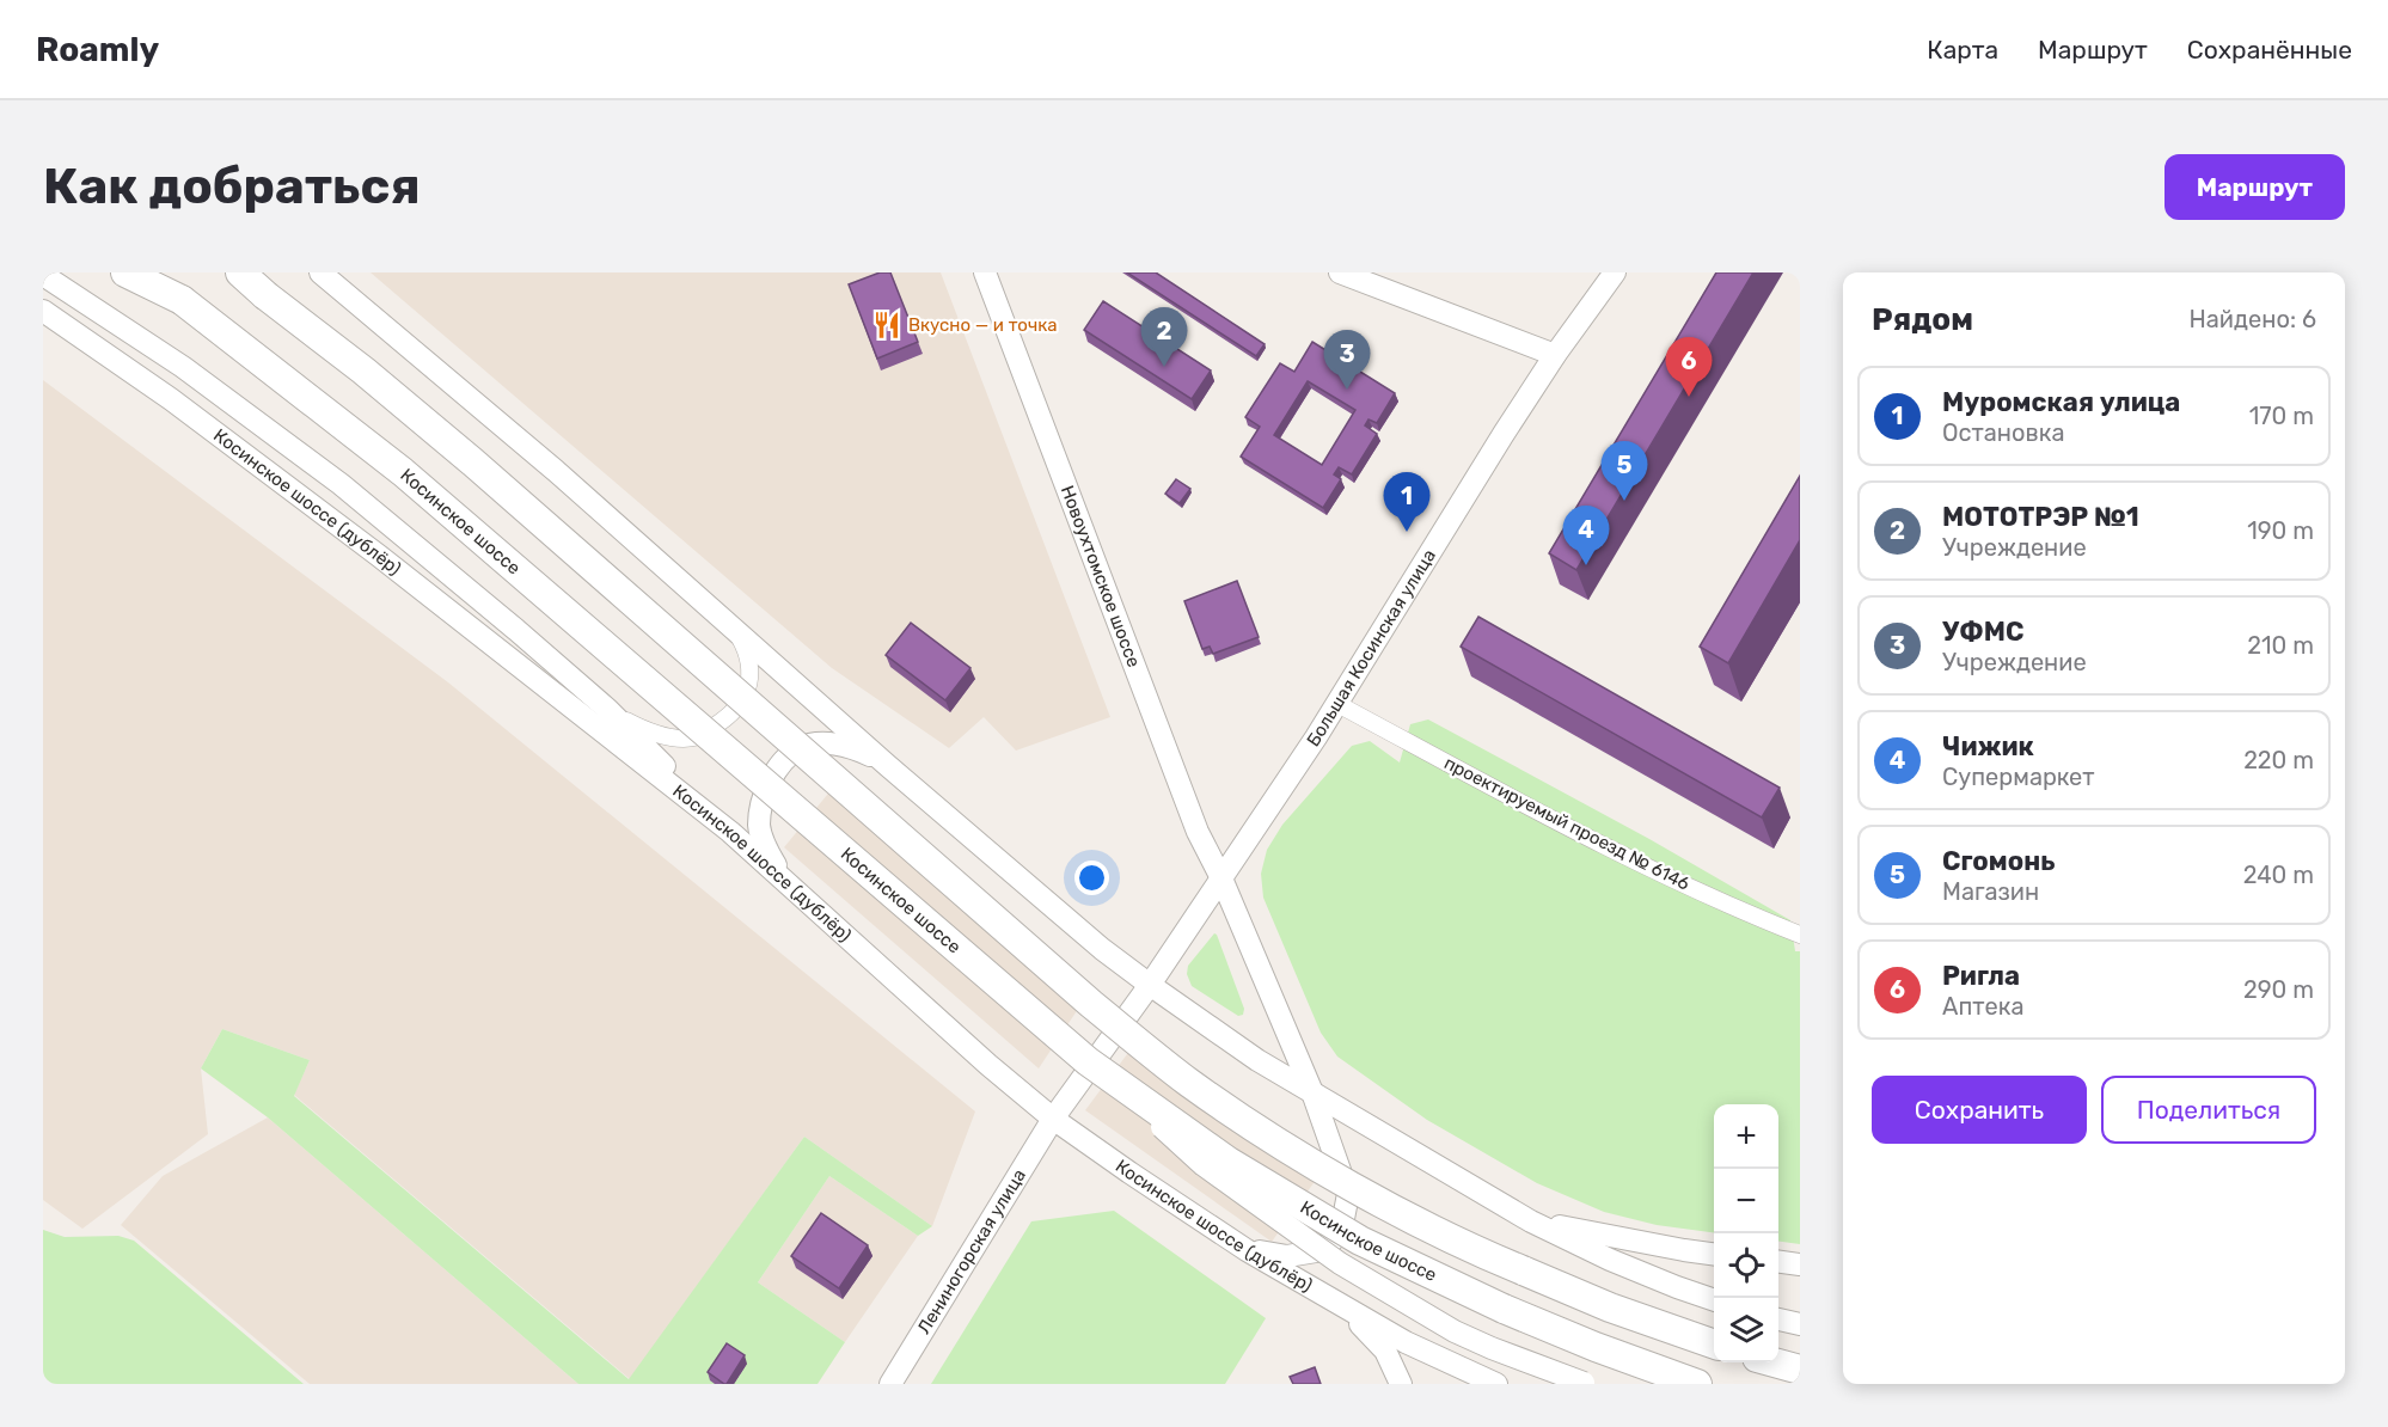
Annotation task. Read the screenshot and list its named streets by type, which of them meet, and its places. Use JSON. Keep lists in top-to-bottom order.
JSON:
{
  "streets": {
    "highway": ["Косинское шоссе"],
    "main road": [
      "Косинское шоссе (дублёр)",
      "Новоухтомское шоссе",
      "Большая Косинская улица",
      "Лениногорская улица"
    ],
    "street": ["проектируемый проезд № 6146"]
  },
  "crossings": [
    ["Косинское шоссе (дублёр)", "Новоухтомское шоссе"],
    ["Косинское шоссе (дублёр)", "Лениногорская улица"],
    ["Новоухтомское шоссе", "Большая Косинская улица"],
    ["Большая Косинская улица", "проектируемый проезд № 6146"],
    ["Большая Косинская улица", "Лениногорская улица"]
  ],
  "places": {
    "restaurant": ["Вкусно — и точка"]
  },
  "page": {
    "header": "Roamly",
    "nav": ["Карта", "Маршрут", "Сохранённые"],
    "buttons": [
      "Маршрут",
      ["Сохранить", "Поделиться"]
    ],
    "title": "Как добраться",
    "heading": ["Рядом", "Найдено: 6"],
    "pins": [
      "2",
      "3",
      "6",
      "5",
      "1",
      "4"
    ],
    "list": [
      {
        "mark": "1",
        "name": "Муромская улица",
        "note": "Остановка",
        "value": "170 m"
      },
      {
        "mark": "2",
        "name": "МОТОТРЭР №1",
        "note": "Учреждение",
        "value": "190 m"
      },
      {
        "mark": "3",
        "name": "УФМС",
        "note": "Учреждение",
        "value": "210 m"
      },
      {
        "mark": "4",
        "name": "Чижик",
        "note": "Супермаркет",
        "value": "220 m"
      },
      {
        "mark": "5",
        "name": "Сгомонь",
        "note": "Магазин",
        "value": "240 m"
      },
      {
        "mark": "6",
        "name": "Ригла",
        "note": "Аптека",
        "value": "290 m"
      }
    ],
    "map_buttons": ["+", "−"]
  }
}
